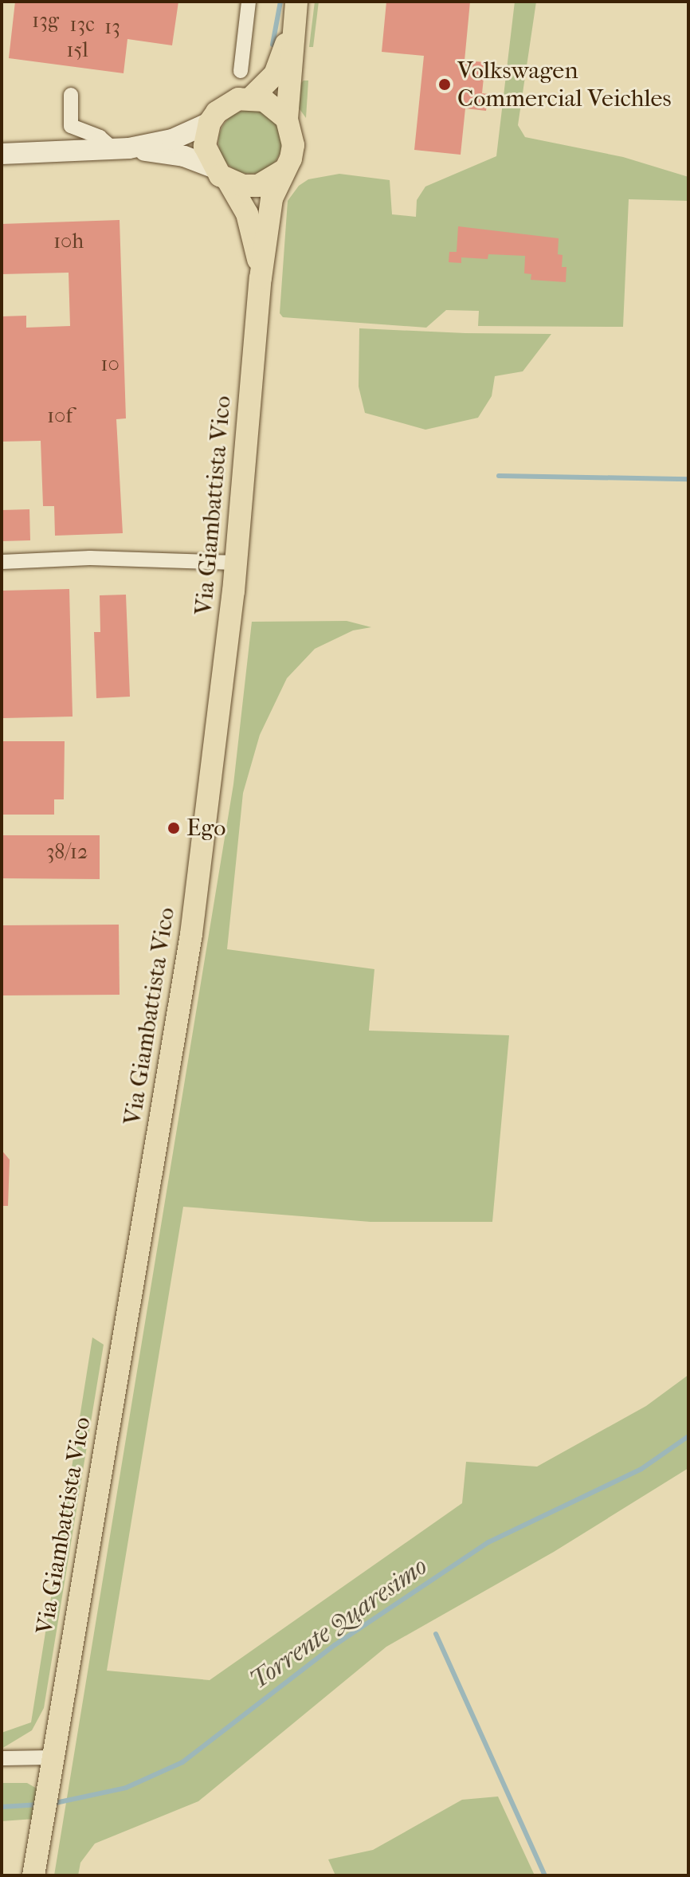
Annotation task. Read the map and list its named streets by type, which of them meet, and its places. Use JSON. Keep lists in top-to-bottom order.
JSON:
{
  "streets": {
    "main road": ["Via Giambattista Vico"]
  },
  "water": ["Torrente Quaresimo"],
  "places": ["Volkswagen Commercial Veichles", "Ego"],
  "house_numbers": [
    "13g",
    "13c",
    "13",
    "15l",
    "10h",
    "10",
    "10f",
    "38/12"
  ]
}
